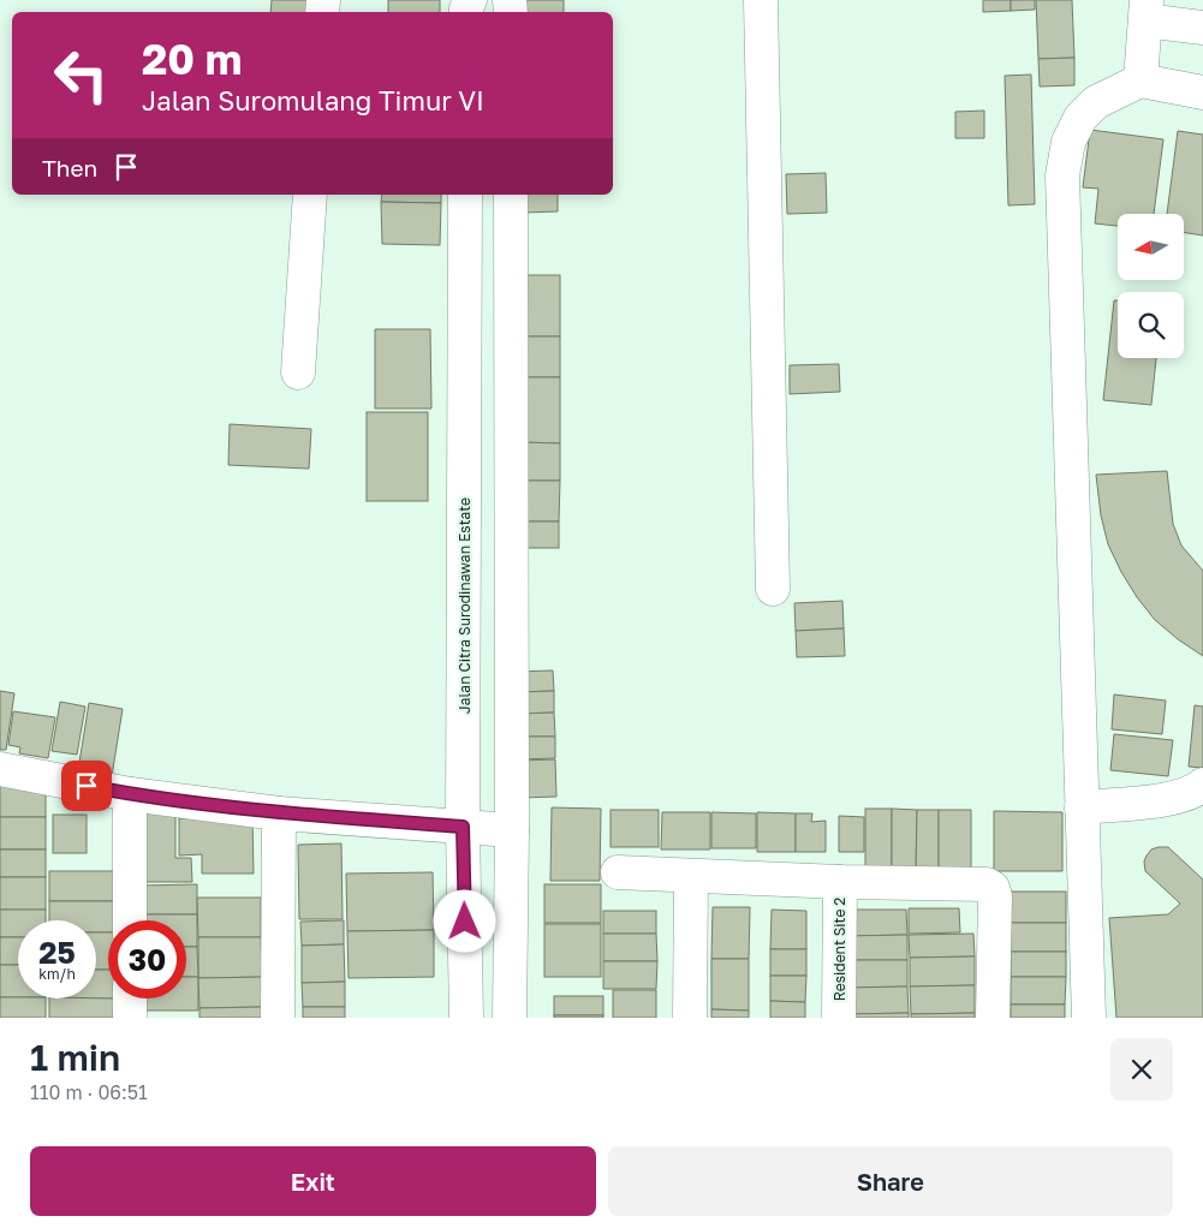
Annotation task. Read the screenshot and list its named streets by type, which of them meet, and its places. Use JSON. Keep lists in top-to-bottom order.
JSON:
{
  "streets": {
    "street": ["Jalan Citra Surodinawan Estate", "Resident Site 2"]
  },
  "north": "left",
  "page": {
    "turn": ["20 m", "Jalan Suromulang Timur VI"],
    "then": "Then",
    "speed": "25 km/h",
    "limit": "30",
    "heading": ["1 min", "110 m · 06:51"],
    "buttons": ["Exit", "Share"]
  }
}
